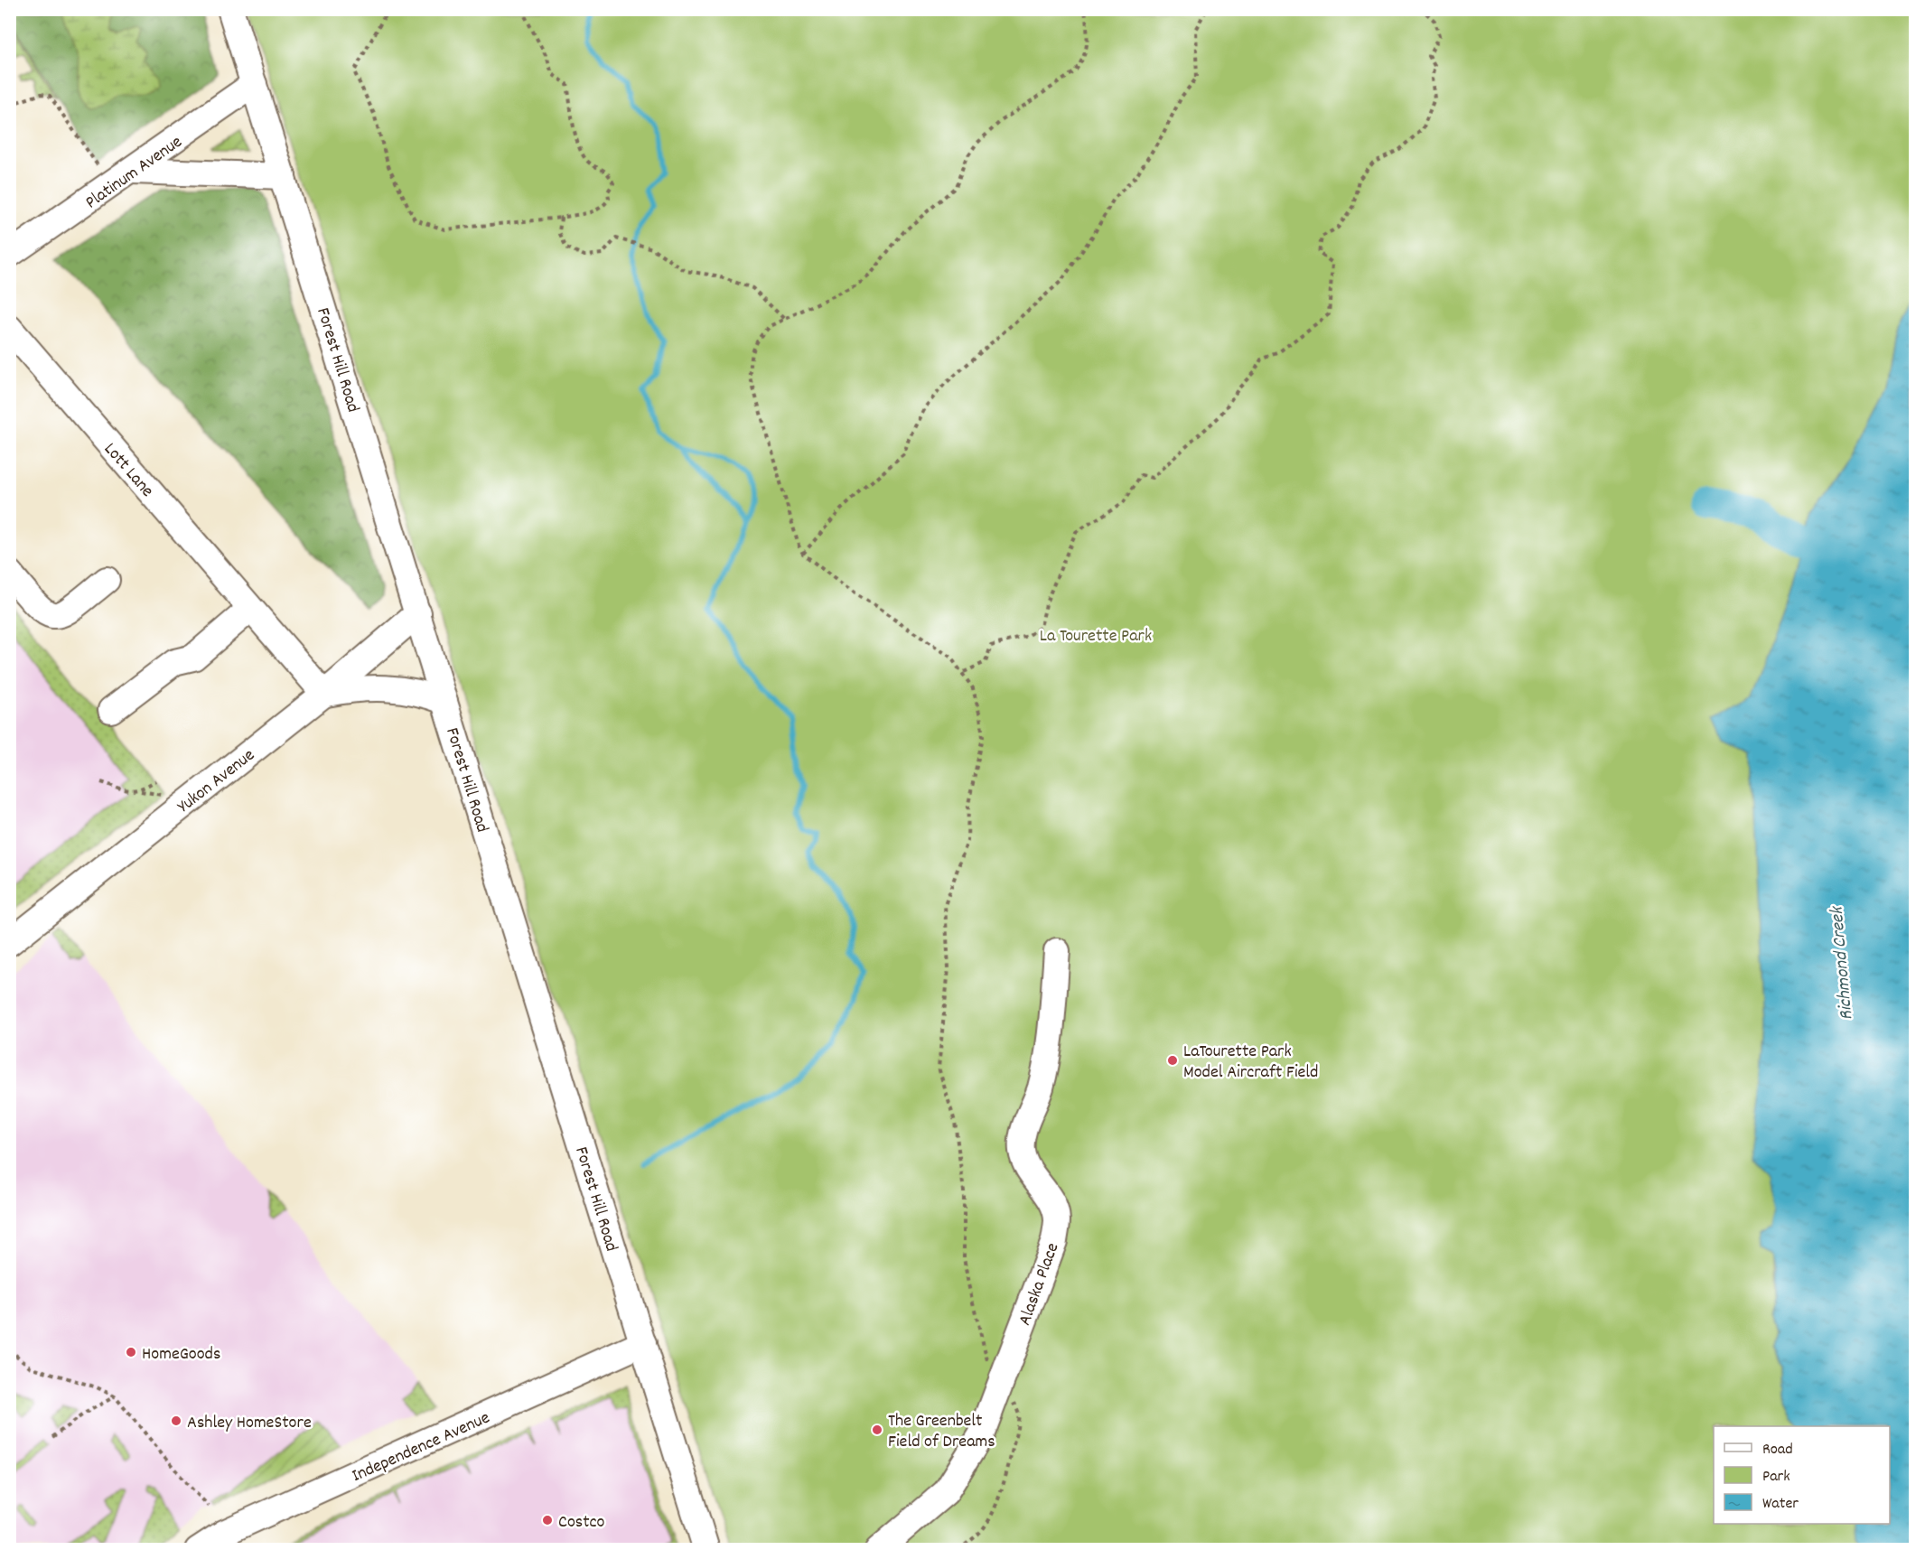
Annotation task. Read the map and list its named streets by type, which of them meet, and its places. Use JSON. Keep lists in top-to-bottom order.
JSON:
{
  "streets": {
    "street": [
      "Platinum Avenue",
      "Forest Hill Road",
      "Lott Lane",
      "Yukon Avenue",
      "Alaska Place",
      "Independence Avenue"
    ]
  },
  "crossings": [
    ["Platinum Avenue", "Forest Hill Road"],
    ["Forest Hill Road", "Yukon Avenue"],
    ["Forest Hill Road", "Independence Avenue"],
    ["Lott Lane", "Yukon Avenue"]
  ],
  "water": ["Richmond Creek"],
  "parks": ["La Tourette Park"],
  "places": [
    "LaTourette Park Model Aircraft Field",
    "HomeGoods",
    "Ashley HomeStore",
    "The Greenbelt Field of Dreams",
    "Costco"
  ],
  "legend": ["Road", "Park", "Water"]
}
